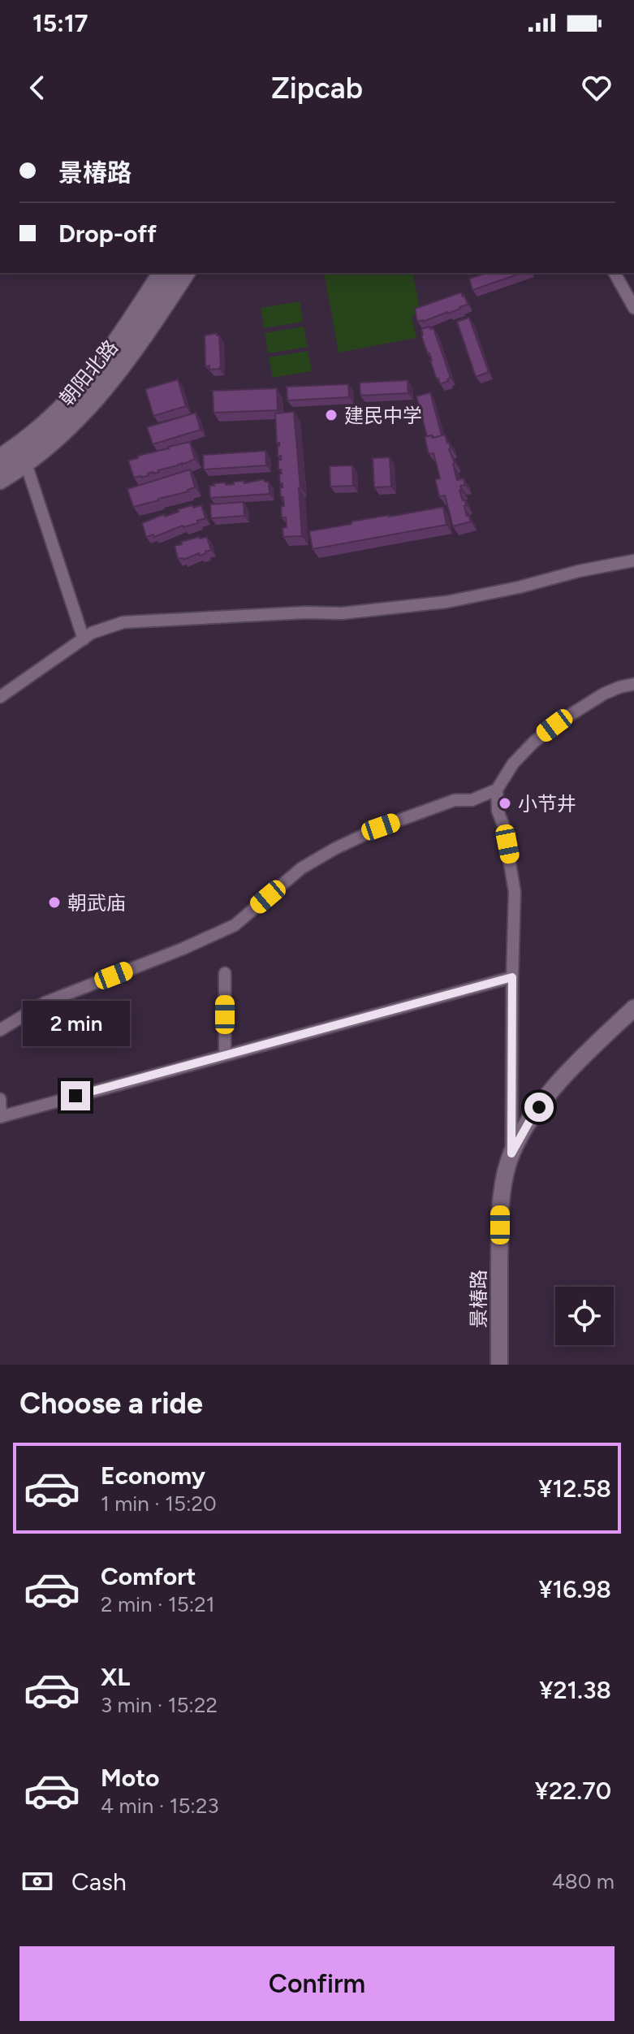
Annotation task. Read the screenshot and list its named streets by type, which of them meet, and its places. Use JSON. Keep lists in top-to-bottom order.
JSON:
{
  "streets": {
    "main road": ["朝阳北路", "景椿路"]
  },
  "places": ["建民中学", "小节井", "朝武庙"],
  "page": {
    "status": "15:17",
    "header": "Zipcab",
    "banner": ["景椿路", "Drop-off"],
    "bubble": "2 min",
    "heading": "Choose a ride",
    "list": [
      {
        "name": "Economy",
        "note": "1 min · 15:20",
        "value": "¥12.58"
      },
      {
        "name": "Comfort",
        "note": "2 min · 15:21",
        "value": "¥16.98"
      },
      {
        "name": "XL",
        "note": "3 min · 15:22",
        "value": "¥21.38"
      },
      {
        "name": "Moto",
        "note": "4 min · 15:23",
        "value": "¥22.70"
      }
    ],
    "pay": ["Cash", "480 m"],
    "buttons": "Confirm"
  }
}
